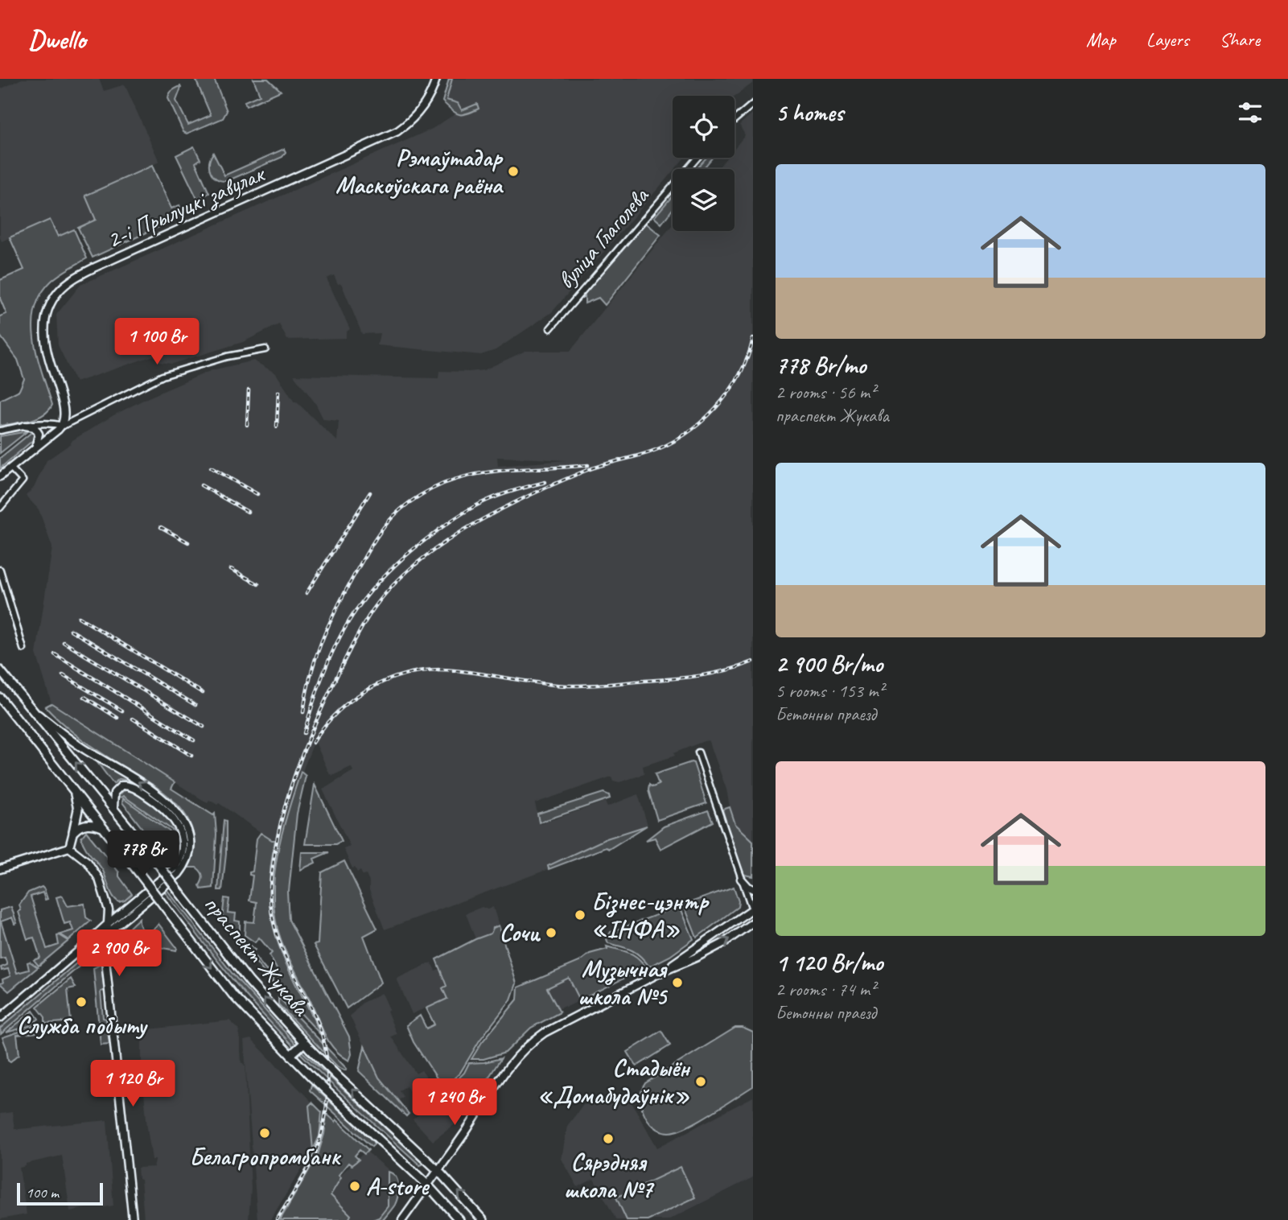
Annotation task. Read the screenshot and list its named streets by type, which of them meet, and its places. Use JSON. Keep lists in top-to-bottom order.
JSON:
{
  "streets": {
    "main road": ["2-і Прылуцкі завулак", "праспект Жукава"],
    "street": ["вуліца Глаголева"]
  },
  "places": [
    "Рэмаўтадар Маскоўскага раёна",
    "Бізнес-цэнтр «ІНФА»",
    "Сочи",
    "Музычная школа №5",
    "Служба побыту",
    "Стадыён «Домабудаўнік»",
    "Белагропромбанк",
    "Сярэдняя школа №7",
    "А-store"
  ],
  "scale_bar": "100 m",
  "page": {
    "header": "Dwello",
    "nav": ["Map", "Layers", "Share"],
    "heading": "5 homes",
    "list": [
      {
        "name": "778 Br/mo",
        "note": "2 rooms · 56 m² · праспект Жукава"
      },
      {
        "name": "2 900 Br/mo",
        "note": "5 rooms · 153 m² · Бетонны праезд"
      },
      {
        "name": "1 120 Br/mo",
        "note": "2 rooms · 74 m² · Бетонны праезд"
      }
    ],
    "price": [
      "1 100 Br",
      "778 Br",
      "2 900 Br",
      "1 120 Br",
      "1 240 Br"
    ],
    "scale": "100 m"
  }
}
